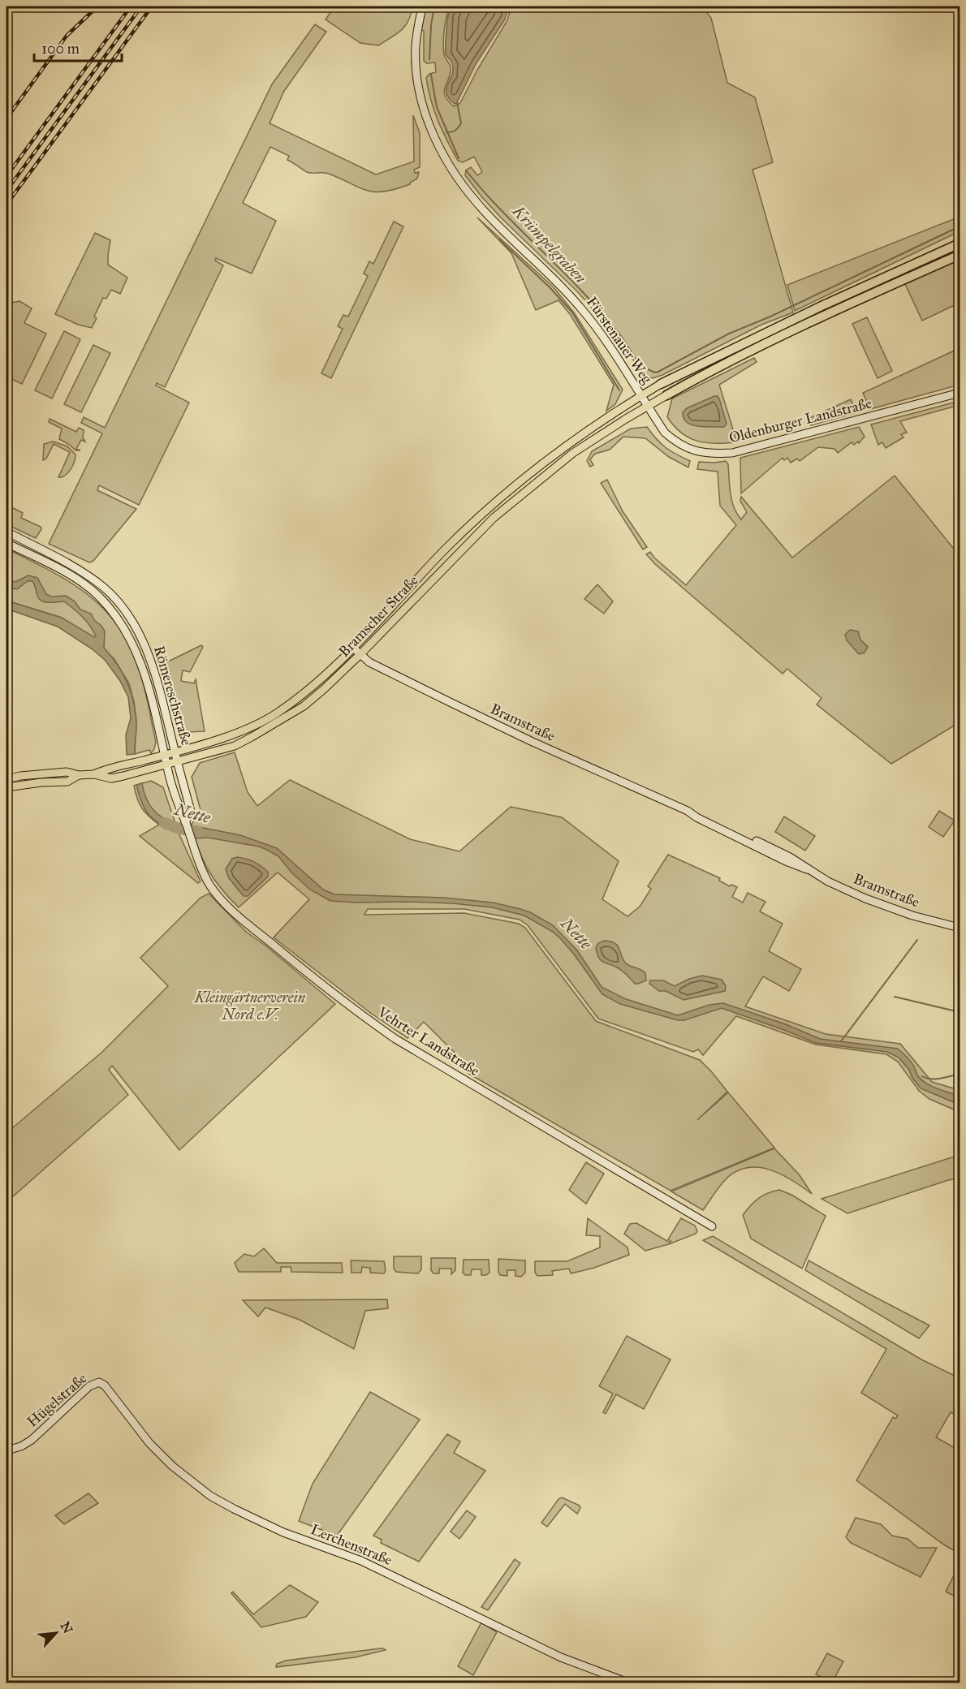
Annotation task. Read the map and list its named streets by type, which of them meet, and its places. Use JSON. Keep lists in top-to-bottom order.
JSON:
{
  "streets": {
    "main road": ["Bramscher Straße"],
    "street": [
      "Fürstenauer Weg",
      "Oldenburger Landstraße",
      "Römereschstraße",
      "Bramstraße",
      "Vehrter Landstraße",
      "Hügelstraße",
      "Lerchenstraße"
    ]
  },
  "crossings": [
    ["Fürstenauer Weg", "Oldenburger Landstraße"],
    ["Fürstenauer Weg", "Bramscher Straße"],
    ["Oldenburger Landstraße", "Bramscher Straße"],
    ["Bramscher Straße", "Römereschstraße"],
    ["Bramscher Straße", "Bramstraße"],
    ["Bramscher Straße", "Vehrter Landstraße"],
    ["Römereschstraße", "Vehrter Landstraße"],
    ["Hügelstraße", "Lerchenstraße"]
  ],
  "water": ["Krümpelgraben", "Nette"],
  "parks": ["Kleingärtnerverein Nord e.V."],
  "scale_bar": "100 m",
  "north": "top right"
}
